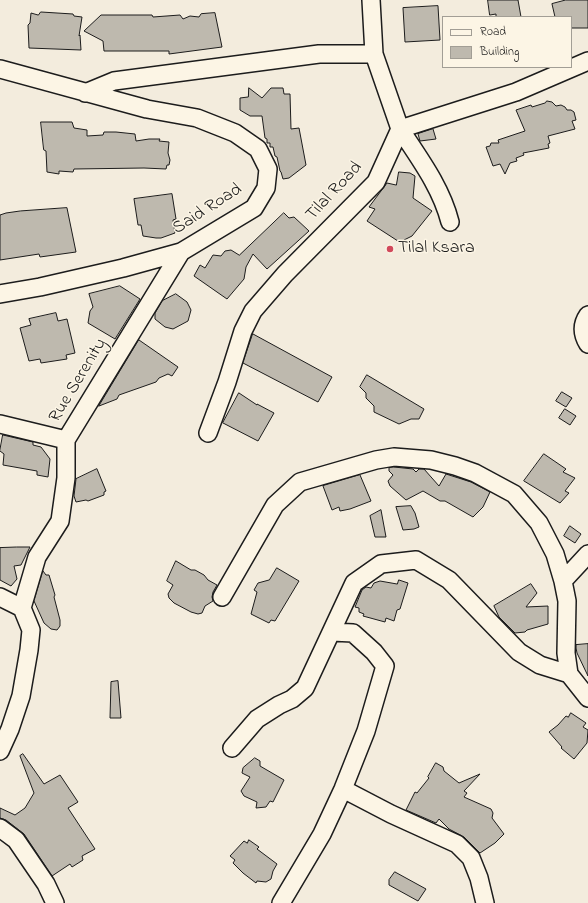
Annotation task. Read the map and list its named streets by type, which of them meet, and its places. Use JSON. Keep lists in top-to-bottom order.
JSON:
{
  "streets": {
    "street": ["Tilal Road", "Said Road", "Rue Serenity"]
  },
  "crossings": [
    ["Said Road", "Rue Serenity"]
  ],
  "places": ["Tilal Ksara"],
  "legend": ["Road", "Building"]
}
